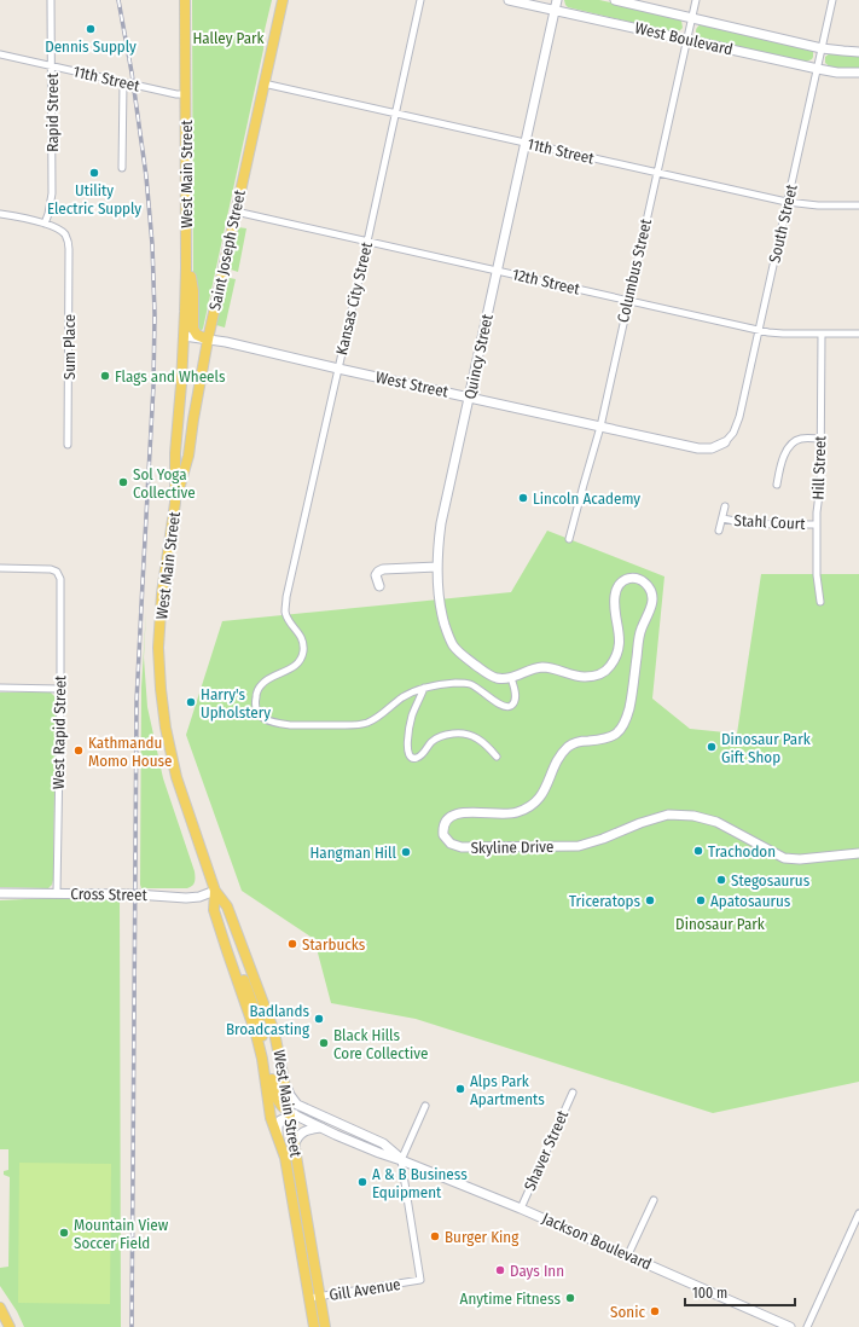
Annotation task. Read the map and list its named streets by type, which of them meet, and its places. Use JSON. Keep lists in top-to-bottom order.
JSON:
{
  "streets": {
    "main road": ["West Main Street", "Saint Joseph Street"],
    "street": [
      "West Boulevard",
      "11th Street",
      "Rapid Street",
      "South Street",
      "Columbus Street",
      "12th Street",
      "Kansas City Street",
      "Sum Place",
      "Quincy Street",
      "West Street",
      "Hill Street",
      "Stahl Court",
      "West Rapid Street",
      "Skyline Drive",
      "Cross Street",
      "Shaver Street",
      "Jackson Boulevard",
      "Gill Avenue"
    ]
  },
  "crossings": [
    ["West Boulevard", "South Street"],
    ["West Boulevard", "Columbus Street"],
    ["West Boulevard", "Quincy Street"],
    ["11th Street", "Rapid Street"],
    ["11th Street", "West Main Street"],
    ["11th Street", "South Street"],
    ["11th Street", "Saint Joseph Street"],
    ["11th Street", "Columbus Street"],
    ["11th Street", "Kansas City Street"],
    ["11th Street", "Quincy Street"],
    ["Rapid Street", "Sum Place"],
    ["West Main Street", "Saint Joseph Street"],
    ["West Main Street", "West Street"],
    ["West Main Street", "Cross Street"],
    ["West Main Street", "Jackson Boulevard"],
    ["West Main Street", "Gill Avenue"],
    ["South Street", "12th Street"],
    ["South Street", "West Street"],
    ["Saint Joseph Street", "12th Street"],
    ["Saint Joseph Street", "West Street"],
    ["Columbus Street", "12th Street"],
    ["Columbus Street", "West Street"],
    ["12th Street", "Kansas City Street"],
    ["12th Street", "Quincy Street"],
    ["12th Street", "Hill Street"],
    ["Kansas City Street", "Quincy Street"],
    ["Kansas City Street", "West Street"],
    ["Kansas City Street", "Skyline Drive"],
    ["Quincy Street", "West Street"],
    ["Quincy Street", "Skyline Drive"],
    ["Hill Street", "Stahl Court"],
    ["West Rapid Street", "Cross Street"],
    ["Shaver Street", "Jackson Boulevard"],
    ["Jackson Boulevard", "Gill Avenue"]
  ],
  "parks": ["Halley Park", "Dinosaur Park"],
  "places": [
    "Dennis Supply",
    "Utility Electric Supply",
    "Flags and Wheels",
    "Sol Yoga Collective",
    "Lincoln Academy",
    "Harry's Upholstery",
    "Dinosaur Park Gift Shop",
    "Kathmandu Momo House",
    "Trachodon",
    "Hangman Hill",
    "Stegosaurus",
    "Triceratops",
    "Apatosaurus",
    "Starbucks",
    "Badlands Broadcasting",
    "Black Hills Core Collective",
    "Alps Park Apartments",
    "A & B Business Equipment",
    "Mountain View Soccer Field",
    "Burger King",
    "Days Inn",
    "Anytime Fitness",
    "Sonic"
  ],
  "scale_bar": "100 m"
}
